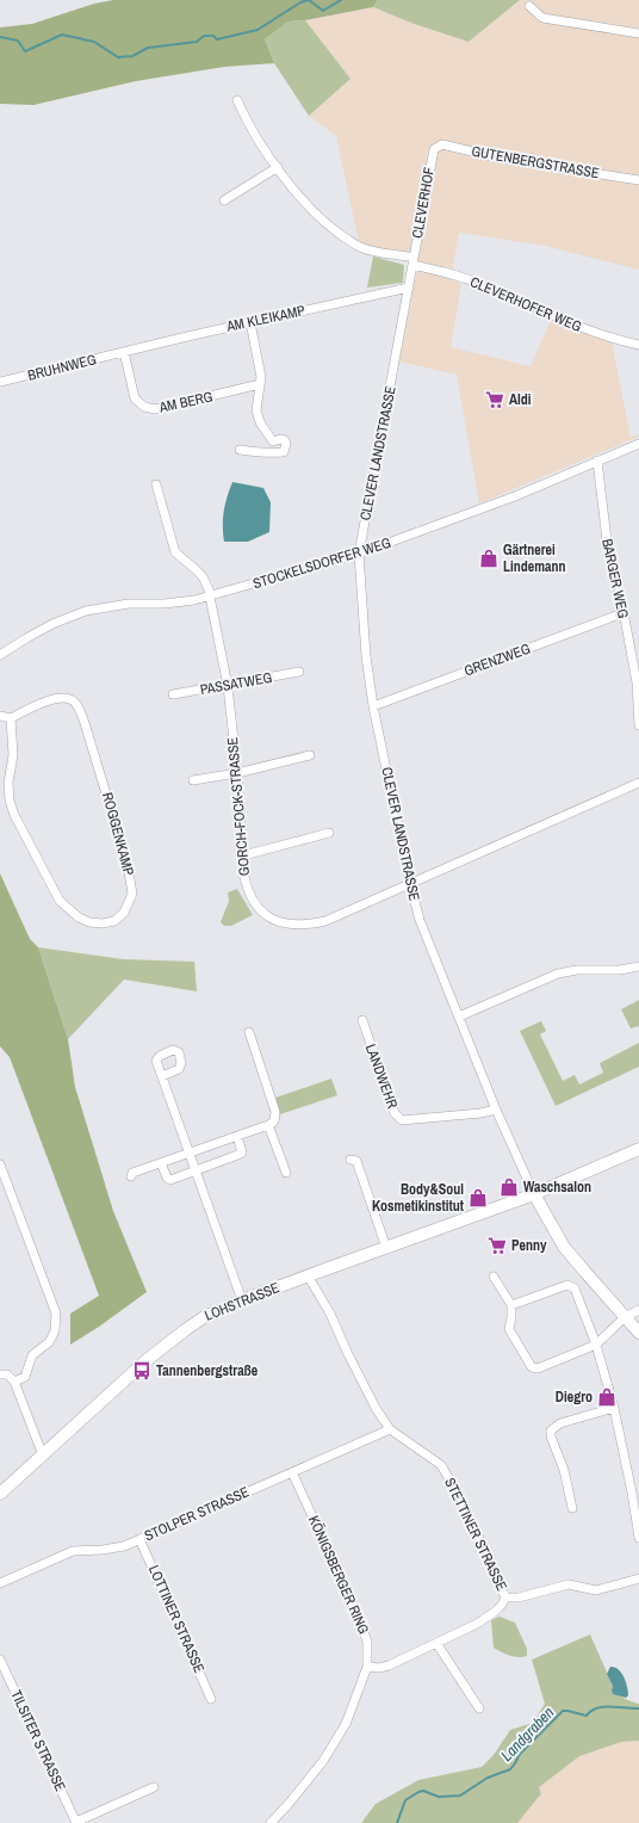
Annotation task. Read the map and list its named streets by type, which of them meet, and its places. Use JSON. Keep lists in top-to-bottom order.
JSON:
{
  "streets": {
    "main road": ["CLEVER LANDSTRASSE", "LOHSTRASSE"],
    "street": [
      "GUTENBERGSTRASSE",
      "CLEVERHOF",
      "CLEVERHOFER WEG",
      "AM KLEIKAMP",
      "BRUHNWEG",
      "AM BERG",
      "STOCKELSDORFER WEG",
      "BARGER WEG",
      "GRENZWEG",
      "PASSATWEG",
      "GORCH-FOCK-STRASSE",
      "ROGGENKAMP",
      "LANDWEHR",
      "STOLPER STRASSE",
      "STETTINER STRASSE",
      "KÖNIGSBERGER RING",
      "LOTTINER STRASSE",
      "TILSITER STRASSE"
    ]
  },
  "crossings": [
    ["GUTENBERGSTRASSE", "CLEVERHOF"],
    ["CLEVERHOF", "CLEVERHOFER WEG"],
    ["CLEVERHOF", "CLEVER LANDSTRASSE"],
    ["CLEVERHOFER WEG", "CLEVER LANDSTRASSE"],
    ["AM KLEIKAMP", "BRUHNWEG"],
    ["AM KLEIKAMP", "AM BERG"],
    ["AM KLEIKAMP", "CLEVER LANDSTRASSE"],
    ["BRUHNWEG", "AM BERG"],
    ["CLEVER LANDSTRASSE", "STOCKELSDORFER WEG"],
    ["CLEVER LANDSTRASSE", "GRENZWEG"],
    ["CLEVER LANDSTRASSE", "GORCH-FOCK-STRASSE"],
    ["CLEVER LANDSTRASSE", "LANDWEHR"],
    ["CLEVER LANDSTRASSE", "LOHSTRASSE"],
    ["STOCKELSDORFER WEG", "BARGER WEG"],
    ["STOCKELSDORFER WEG", "GORCH-FOCK-STRASSE"],
    ["BARGER WEG", "GRENZWEG"],
    ["PASSATWEG", "GORCH-FOCK-STRASSE"],
    ["LOHSTRASSE", "STETTINER STRASSE"],
    ["STOLPER STRASSE", "STETTINER STRASSE"],
    ["STOLPER STRASSE", "KÖNIGSBERGER RING"],
    ["STOLPER STRASSE", "LOTTINER STRASSE"],
    ["STETTINER STRASSE", "KÖNIGSBERGER RING"]
  ],
  "water": ["Landgraben"],
  "places": {
    "supermarket": ["Aldi", "Penny"],
    "shop": [
      "Gärtnerei Lindemann",
      "Waschsalon",
      "Body&Soul Kosmetikinstitut",
      "Diegro"
    ],
    "bus stop": ["Tannenbergstraße"]
  }
}
